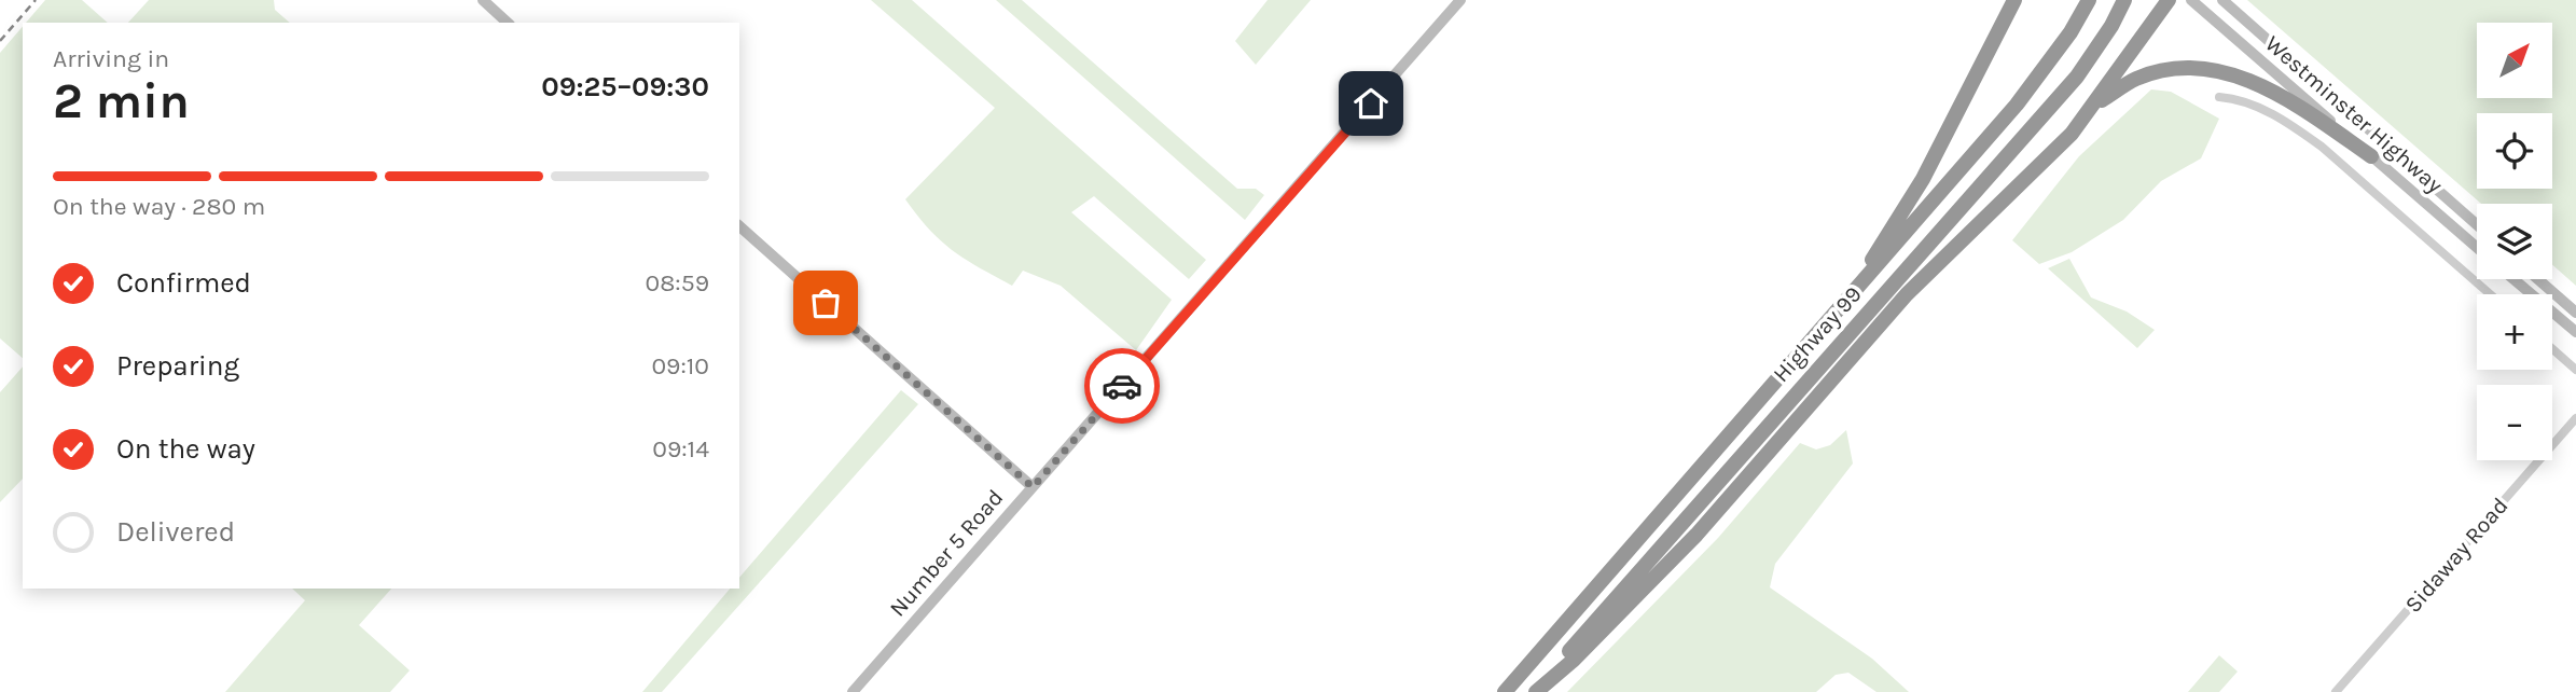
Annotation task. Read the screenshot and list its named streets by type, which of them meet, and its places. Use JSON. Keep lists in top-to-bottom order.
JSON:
{
  "streets": {
    "highway": ["Highway 99"],
    "main road": ["Westminster Highway", "Number 5 Road"],
    "street": ["Sidaway Road"]
  },
  "north": "top right",
  "page": {
    "map_buttons": ["+", "−"],
    "heading": ["2 min", "Arriving in", "09:25–09:30"],
    "bar": "On the way · 280 m",
    "list": [
      ["Confirmed", "08:59"],
      ["Preparing", "09:10"],
      ["On the way", "09:14"],
      "Delivered"
    ]
  }
}
